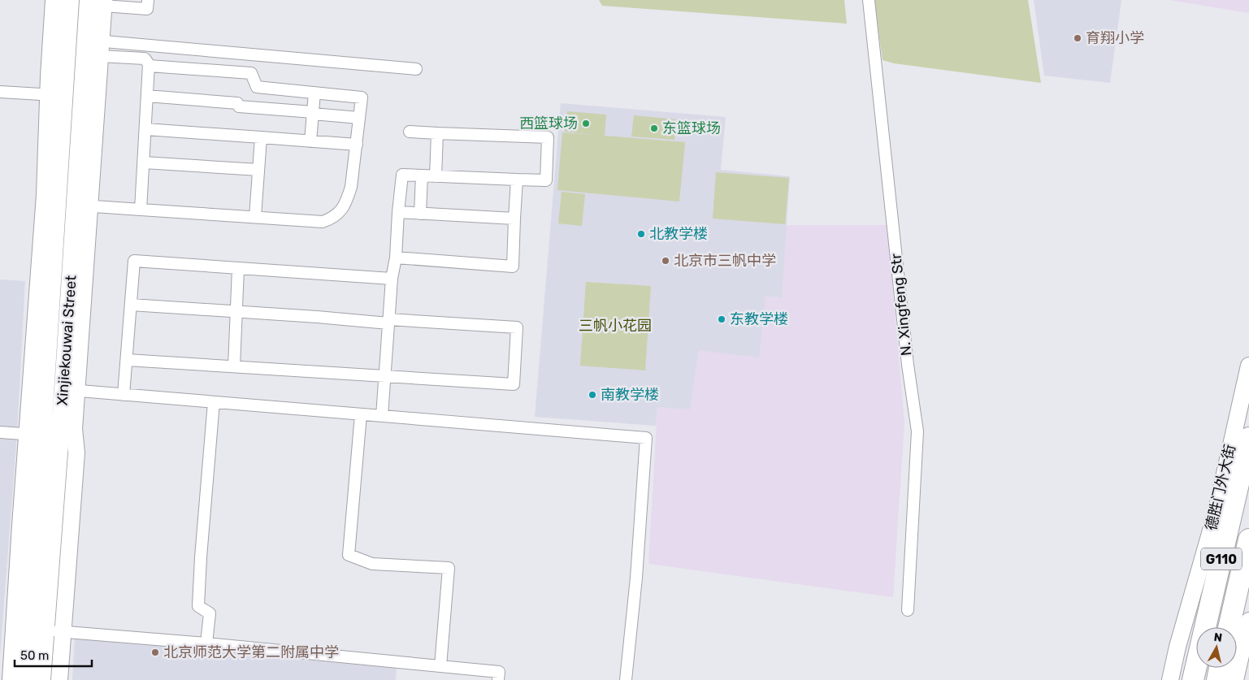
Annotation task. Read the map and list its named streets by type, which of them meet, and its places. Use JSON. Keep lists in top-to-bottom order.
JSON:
{
  "streets": {
    "highway": ["德胜门外大街", "G110"],
    "main road": ["Xinjiekouwai Street"],
    "street": ["N. Xingfeng Str"]
  },
  "parks": ["三帆小花园"],
  "places": [
    "育翔小学",
    "西篮球场",
    "东篮球场",
    "北教学楼",
    "北京市三帆中学",
    "东教学楼",
    "南教学楼",
    "北京师范大学第二附属中学"
  ],
  "scale_bar": "50 m",
  "north": "top"
}
